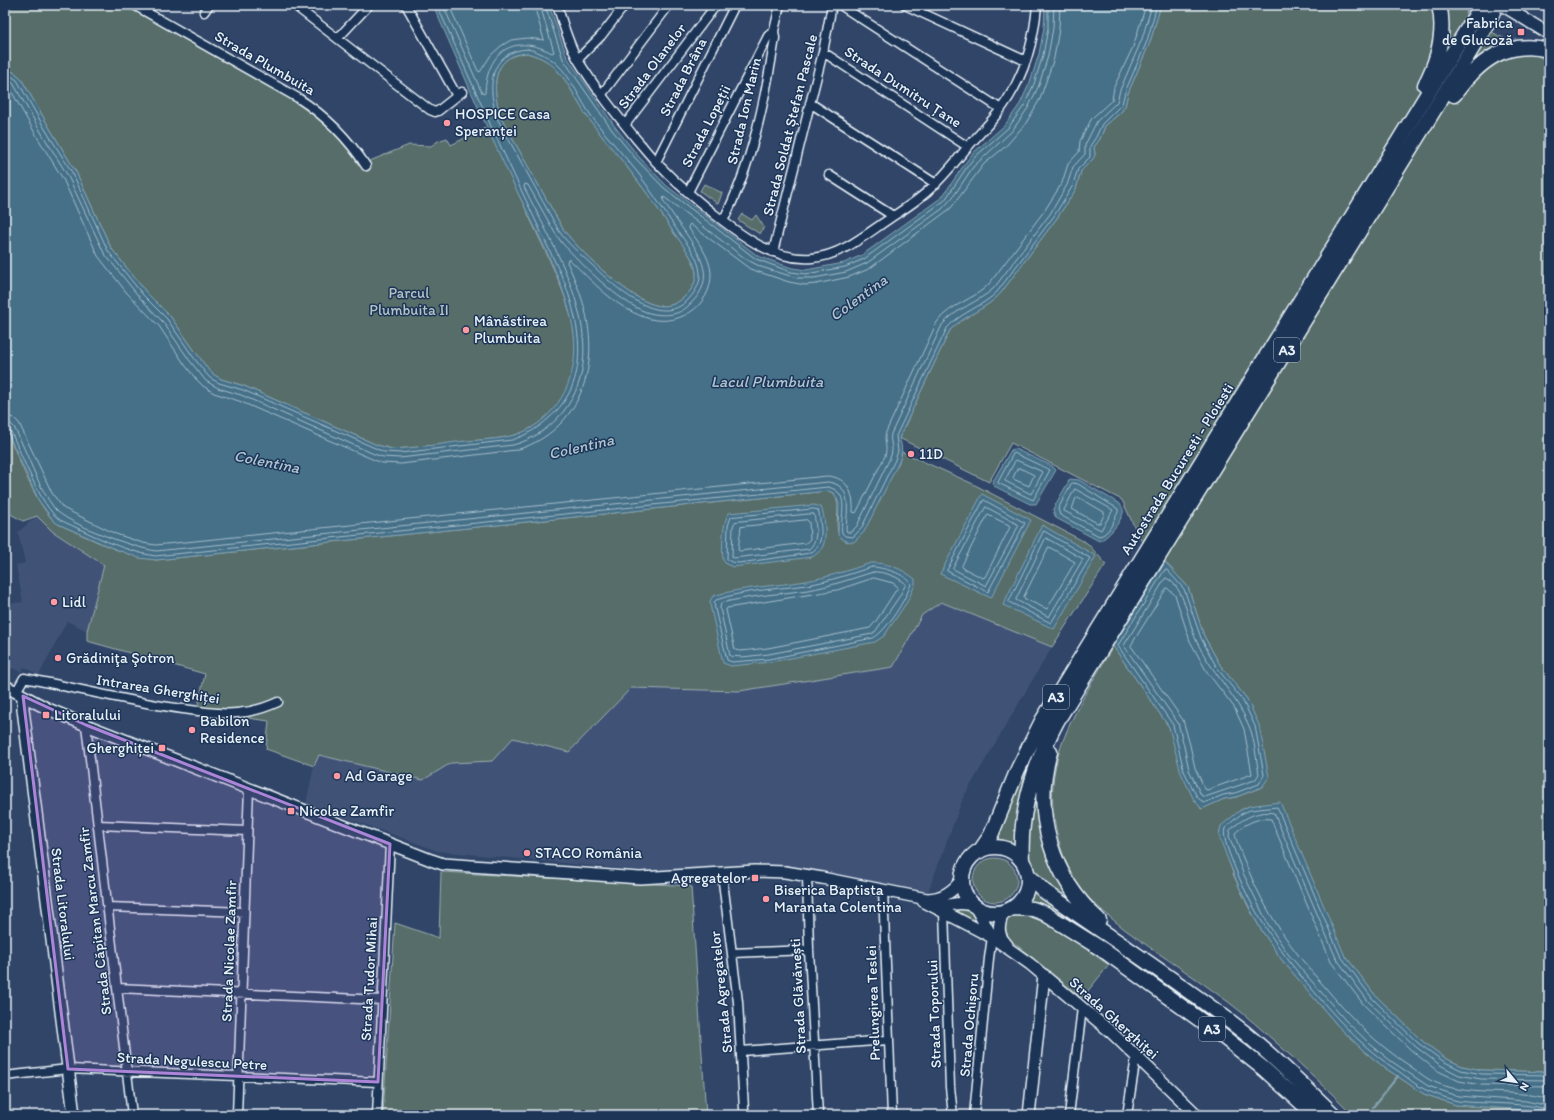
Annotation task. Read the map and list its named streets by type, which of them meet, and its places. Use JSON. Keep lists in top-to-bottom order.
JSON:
{
  "streets": {
    "highway": ["A3", "Autostrada Bucuresti - Ploiesti"],
    "main road": ["Strada Litoralului", "Strada Gherghiței"],
    "street": [
      "Strada Plumbuita",
      "Strada Olanelor",
      "Strada Brâna",
      "Strada Dumitru Țane",
      "Strada Ion Marin",
      "Strada Soldat Ștefan Pascale",
      "Strada Lopeții",
      "Intrarea Gherghiței",
      "Strada Căpitan Marcu Zamfir",
      "Strada Nicolae Zamfir",
      "Strada Tudor Mihai",
      "Strada Agregatelor",
      "Strada Glăvănești",
      "Prelungirea Teslei",
      "Strada Toporului",
      "Strada Ochișoru",
      "Strada Negulescu Petre"
    ]
  },
  "crossings": [
    ["Strada Dumitru Țane", "Strada Soldat Ștefan Pascale"],
    ["Strada Ion Marin", "Strada Lopeții"],
    ["A3", "Autostrada Bucuresti - Ploiesti"],
    ["A3", "Strada Gherghiței"],
    ["Autostrada Bucuresti - Ploiesti", "Strada Gherghiței"],
    ["Intrarea Gherghiței", "Strada Litoralului"],
    ["Intrarea Gherghiței", "Strada Gherghiței"],
    ["Strada Litoralului", "Strada Gherghiței"],
    ["Strada Litoralului", "Strada Negulescu Petre"],
    ["Strada Căpitan Marcu Zamfir", "Strada Gherghiței"],
    ["Strada Căpitan Marcu Zamfir", "Strada Negulescu Petre"],
    ["Strada Nicolae Zamfir", "Strada Gherghiței"],
    ["Strada Nicolae Zamfir", "Strada Negulescu Petre"],
    ["Strada Tudor Mihai", "Strada Gherghiței"],
    ["Strada Tudor Mihai", "Strada Negulescu Petre"],
    ["Strada Agregatelor", "Strada Gherghiței"],
    ["Strada Glăvănești", "Strada Gherghiței"],
    ["Prelungirea Teslei", "Strada Gherghiței"],
    ["Strada Toporului", "Strada Gherghiței"],
    ["Strada Gherghiței", "Strada Ochișoru"]
  ],
  "water": ["Colentina", "Lacul Plumbuita"],
  "parks": ["Parcul Plumbuita II"],
  "places": {
    "transit": [
      "Fabrica de Glucoză",
      "Litoralului",
      "Gherghiței",
      "Nicolae Zamfir",
      "Agregatelor"
    ],
    "other": [
      "HOSPICE Casa Speranței",
      "Mânăstirea Plumbuita",
      "11D",
      "Lidl",
      "Grădiniţa Şotron",
      "Babilon Residence",
      "Ad Garage",
      "STACO România",
      "Biserica Baptista Maranata Colentina"
    ]
  },
  "north": "bottom right"
}
